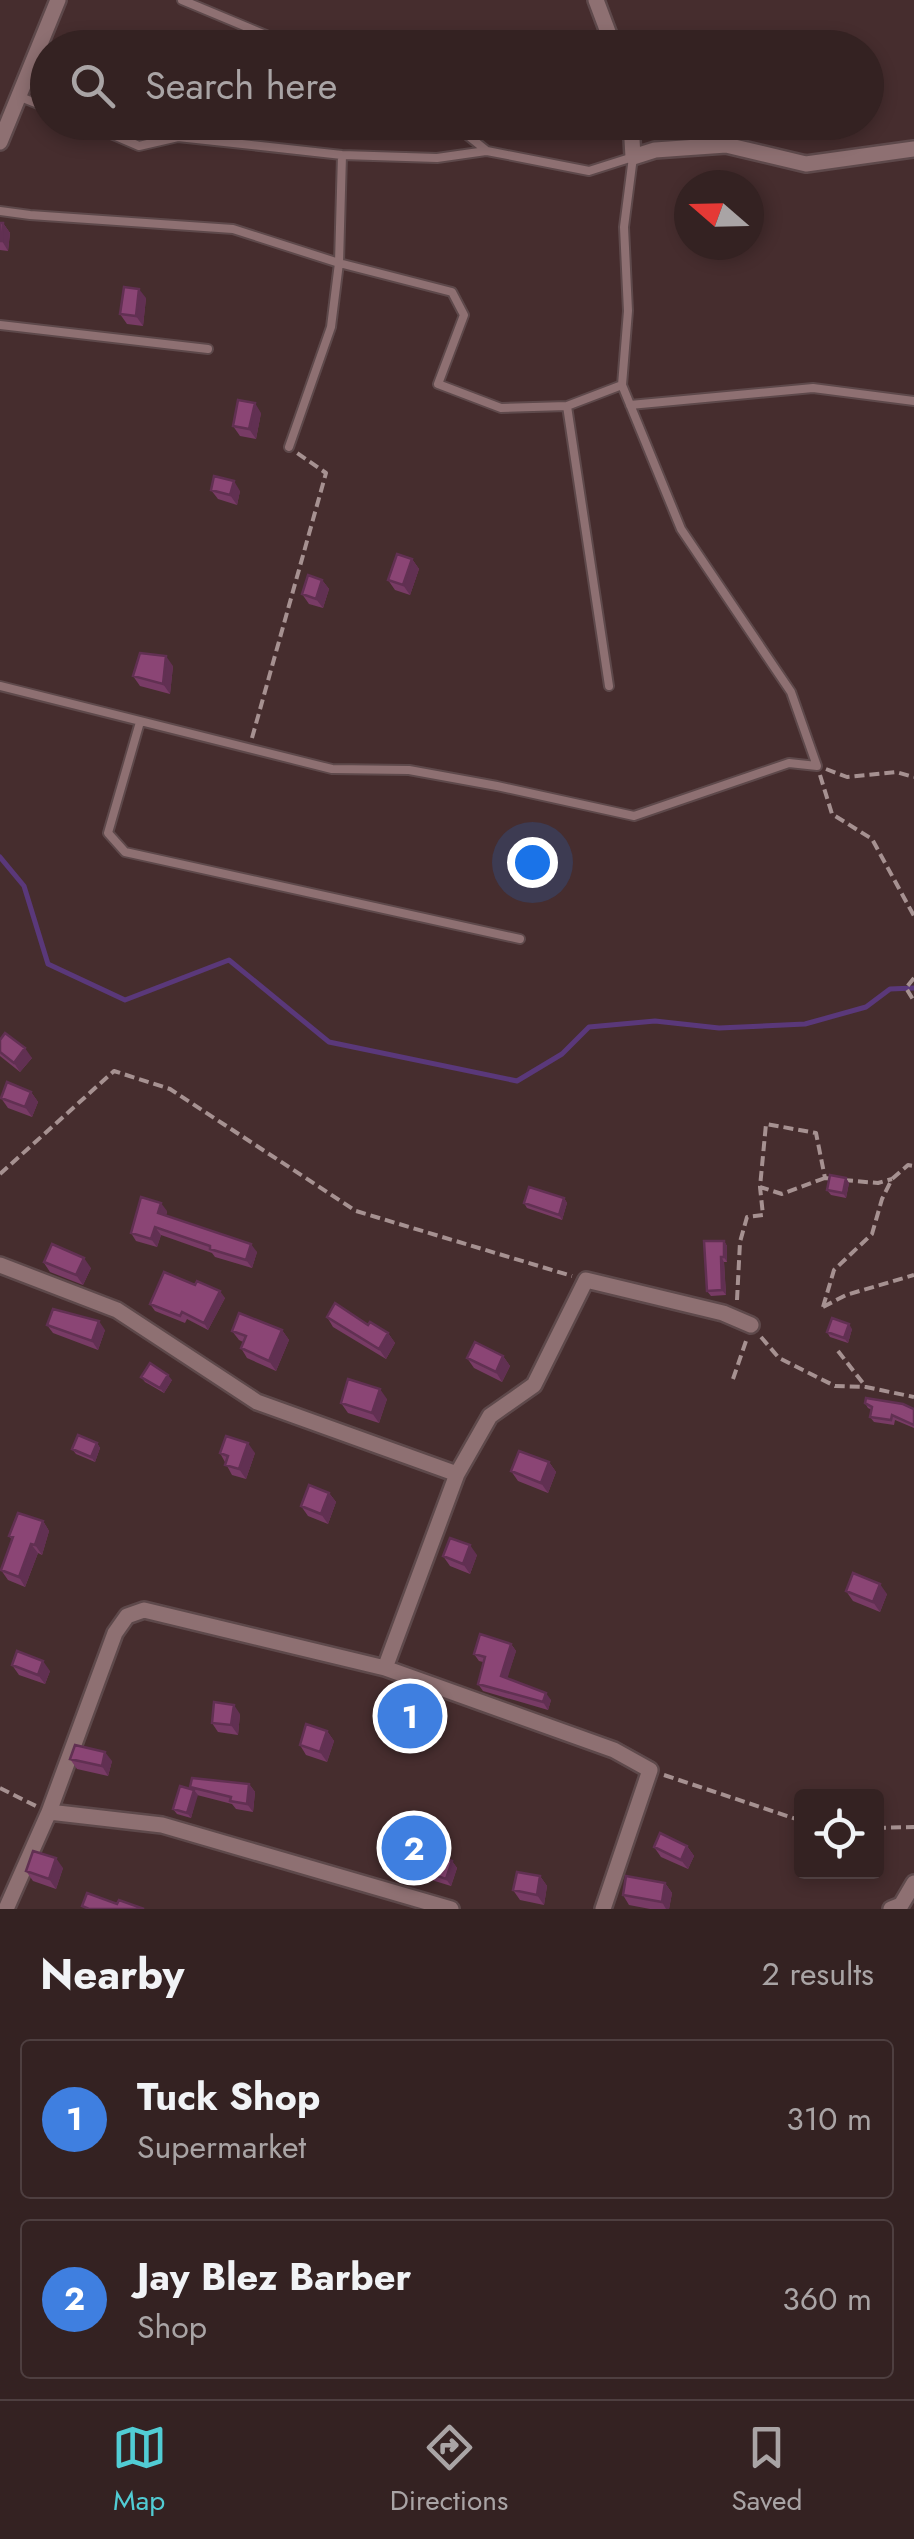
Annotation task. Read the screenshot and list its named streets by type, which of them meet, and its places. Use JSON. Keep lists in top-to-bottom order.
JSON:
{
  "north": "left",
  "page": {
    "search": "Search here",
    "pins": ["1", "2"],
    "heading": ["Nearby", "2 results"],
    "list": [
      {
        "mark": "1",
        "name": "Tuck Shop",
        "note": "Supermarket",
        "value": "310 m"
      },
      {
        "mark": "2",
        "name": "Jay Blez Barber",
        "note": "Shop",
        "value": "360 m"
      }
    ],
    "nav": ["Map", "Directions", "Saved"]
  }
}
